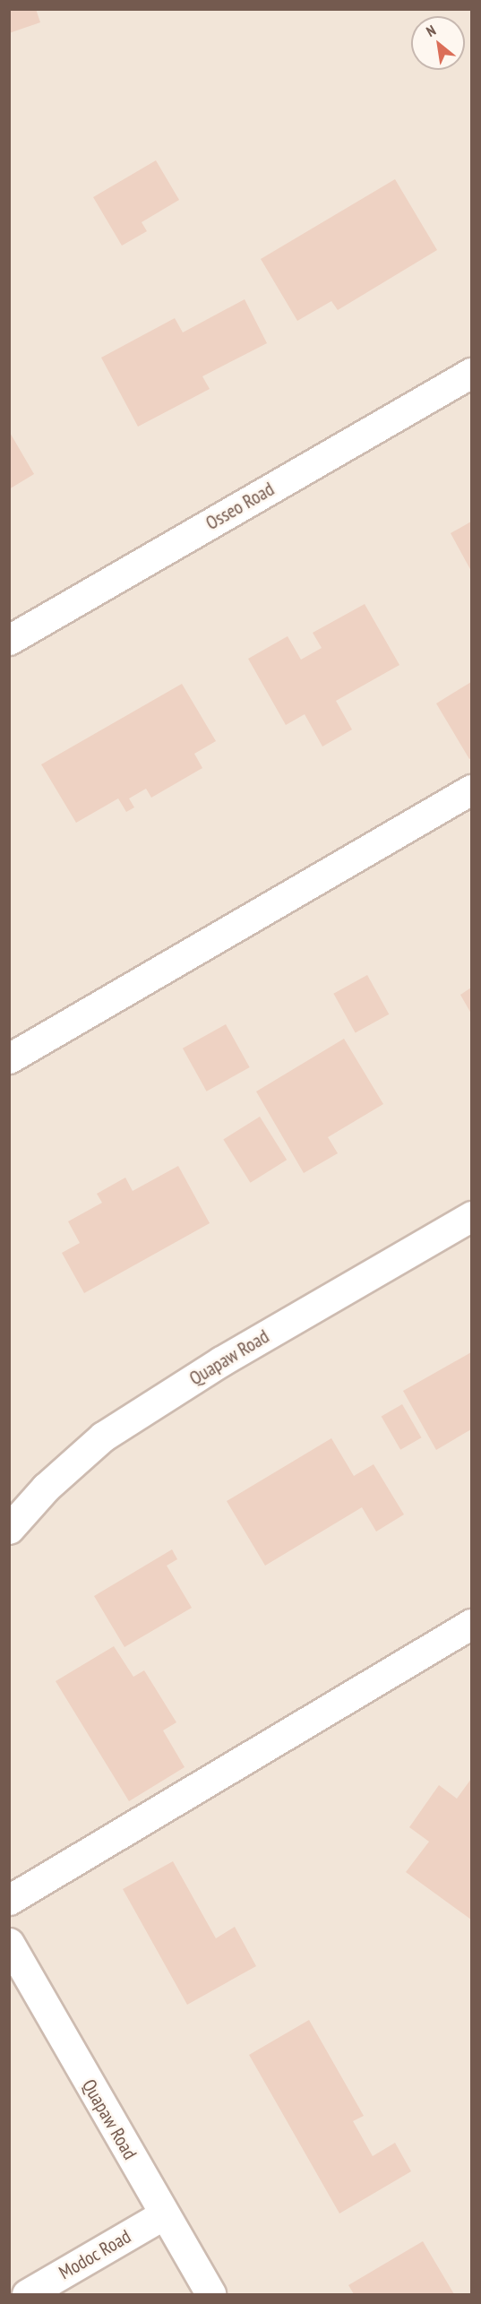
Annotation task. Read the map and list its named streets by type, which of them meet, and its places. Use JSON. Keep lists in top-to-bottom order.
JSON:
{
  "streets": {
    "street": ["Osseo Road", "Quapaw Road", "Modoc Road"]
  },
  "crossings": [
    ["Quapaw Road", "Modoc Road"]
  ],
  "north": "top left"
}
